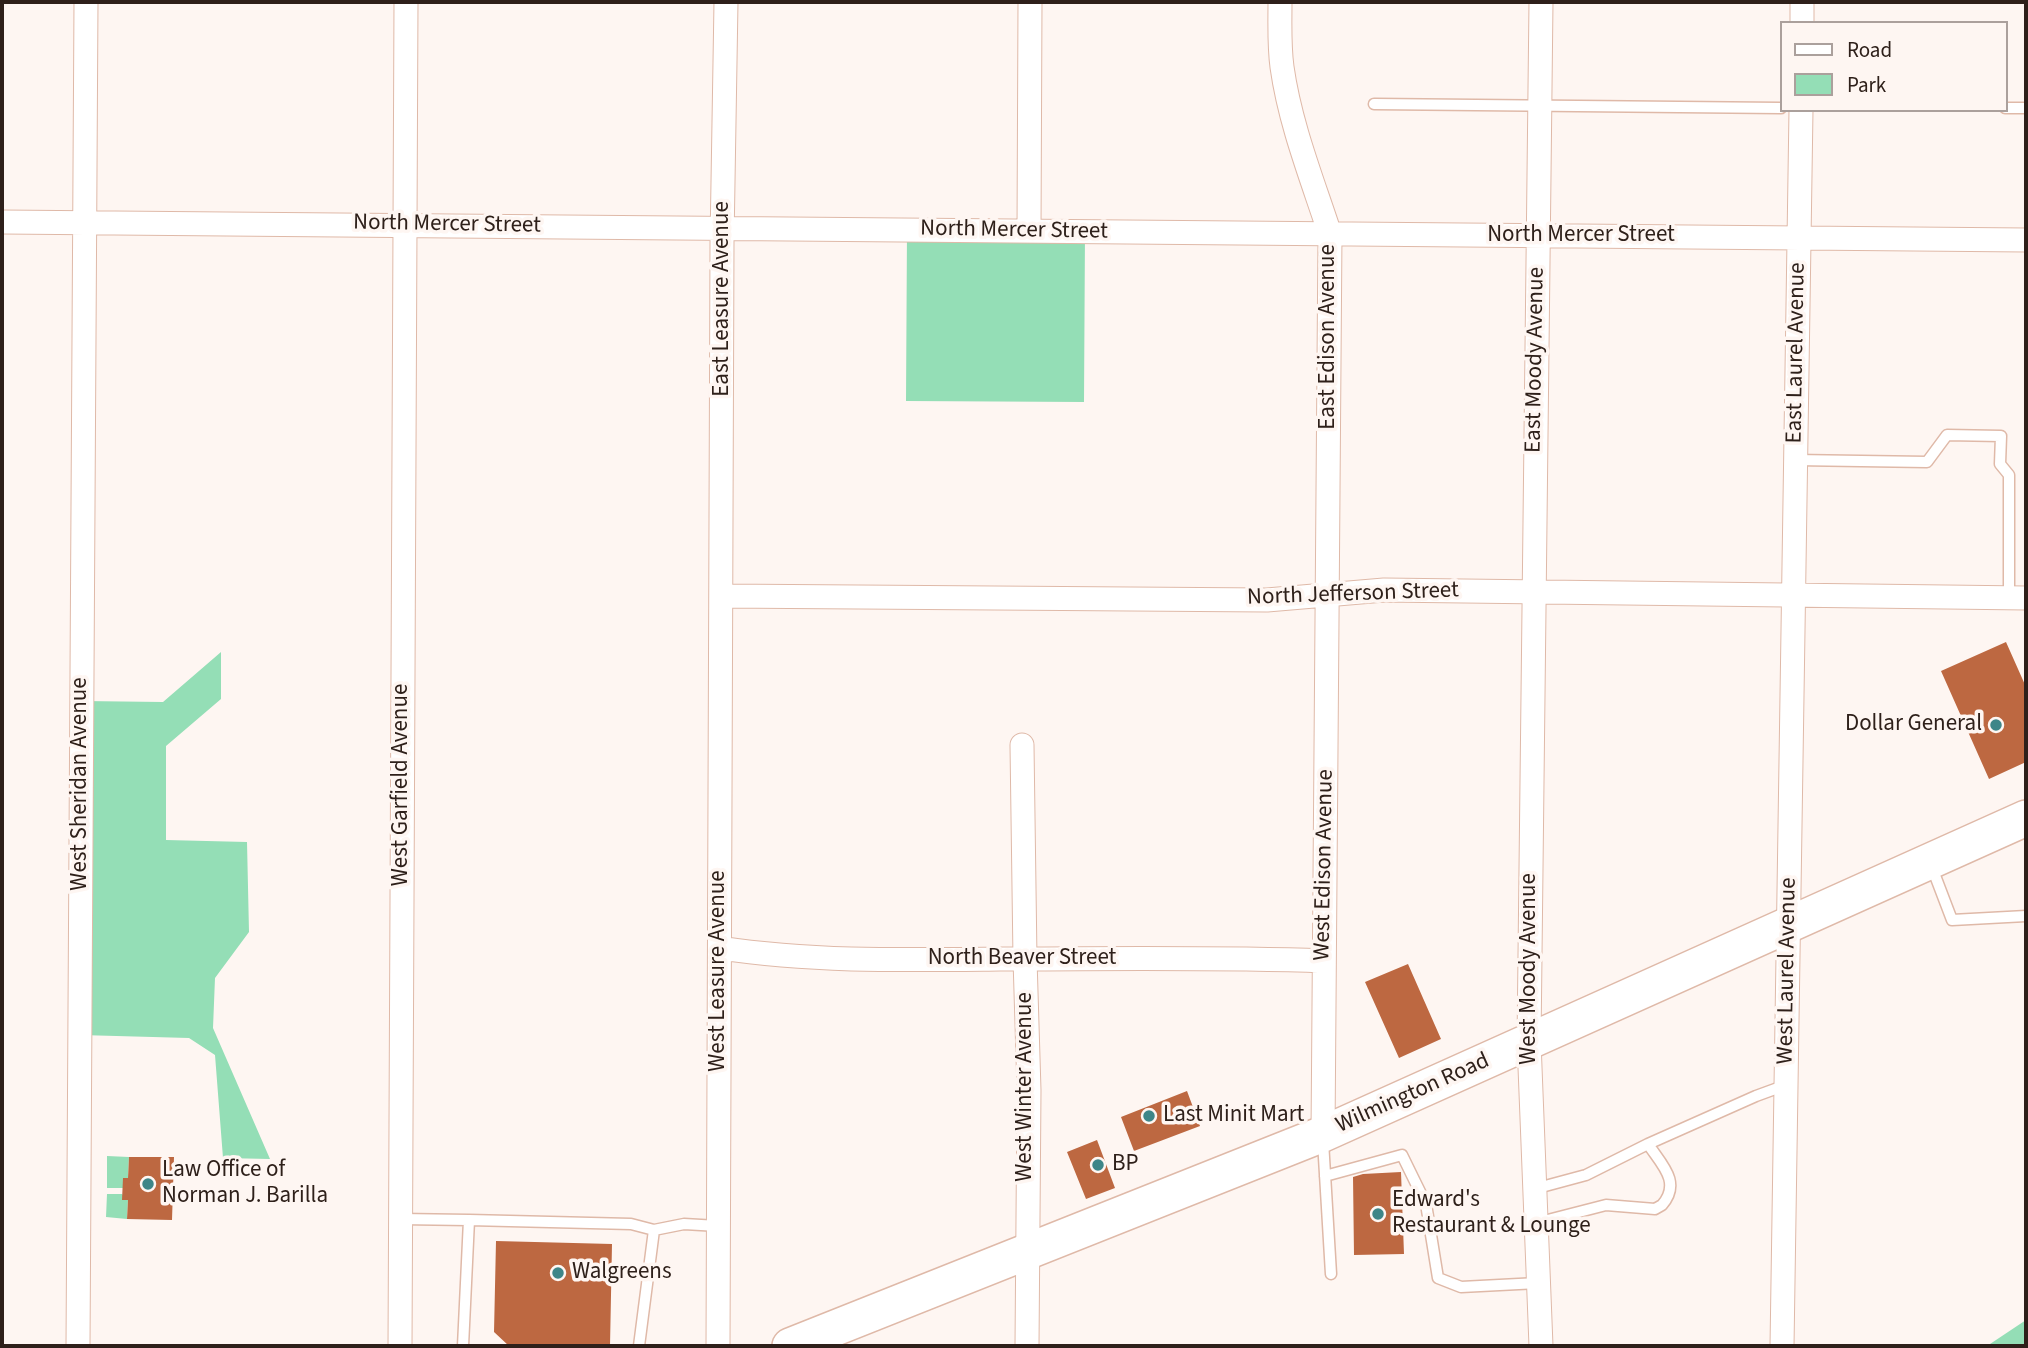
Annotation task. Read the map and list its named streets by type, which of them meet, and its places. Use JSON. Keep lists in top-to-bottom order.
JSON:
{
  "streets": {
    "main road": ["Wilmington Road"],
    "street": [
      "North Mercer Street",
      "East Leasure Avenue",
      "East Edison Avenue",
      "East Laurel Avenue",
      "East Moody Avenue",
      "North Jefferson Street",
      "West Sheridan Avenue",
      "West Garfield Avenue",
      "West Edison Avenue",
      "North Beaver Street",
      "West Moody Avenue",
      "West Leasure Avenue",
      "West Laurel Avenue",
      "West Winter Avenue"
    ]
  },
  "crossings": [
    ["North Mercer Street", "East Leasure Avenue"],
    ["North Mercer Street", "East Edison Avenue"],
    ["North Mercer Street", "East Laurel Avenue"],
    ["North Mercer Street", "East Moody Avenue"],
    ["North Mercer Street", "West Sheridan Avenue"],
    ["North Mercer Street", "West Garfield Avenue"],
    ["East Leasure Avenue", "North Jefferson Street"],
    ["East Leasure Avenue", "West Leasure Avenue"],
    ["East Edison Avenue", "North Jefferson Street"],
    ["East Edison Avenue", "West Edison Avenue"],
    ["East Laurel Avenue", "North Jefferson Street"],
    ["East Laurel Avenue", "West Laurel Avenue"],
    ["East Moody Avenue", "North Jefferson Street"],
    ["East Moody Avenue", "West Moody Avenue"],
    ["North Jefferson Street", "West Edison Avenue"],
    ["North Jefferson Street", "West Moody Avenue"],
    ["North Jefferson Street", "West Leasure Avenue"],
    ["North Jefferson Street", "West Laurel Avenue"],
    ["West Edison Avenue", "North Beaver Street"],
    ["West Edison Avenue", "Wilmington Road"],
    ["North Beaver Street", "West Leasure Avenue"],
    ["North Beaver Street", "West Winter Avenue"],
    ["West Moody Avenue", "Wilmington Road"],
    ["West Laurel Avenue", "Wilmington Road"],
    ["West Winter Avenue", "Wilmington Road"]
  ],
  "places": [
    "Dollar General",
    "Last Minit Mart",
    "BP",
    "Law Office of Norman J. Barilla",
    "Edward's Restaurant & Lounge",
    "Walgreens"
  ],
  "legend": ["Road", "Park"]
}
